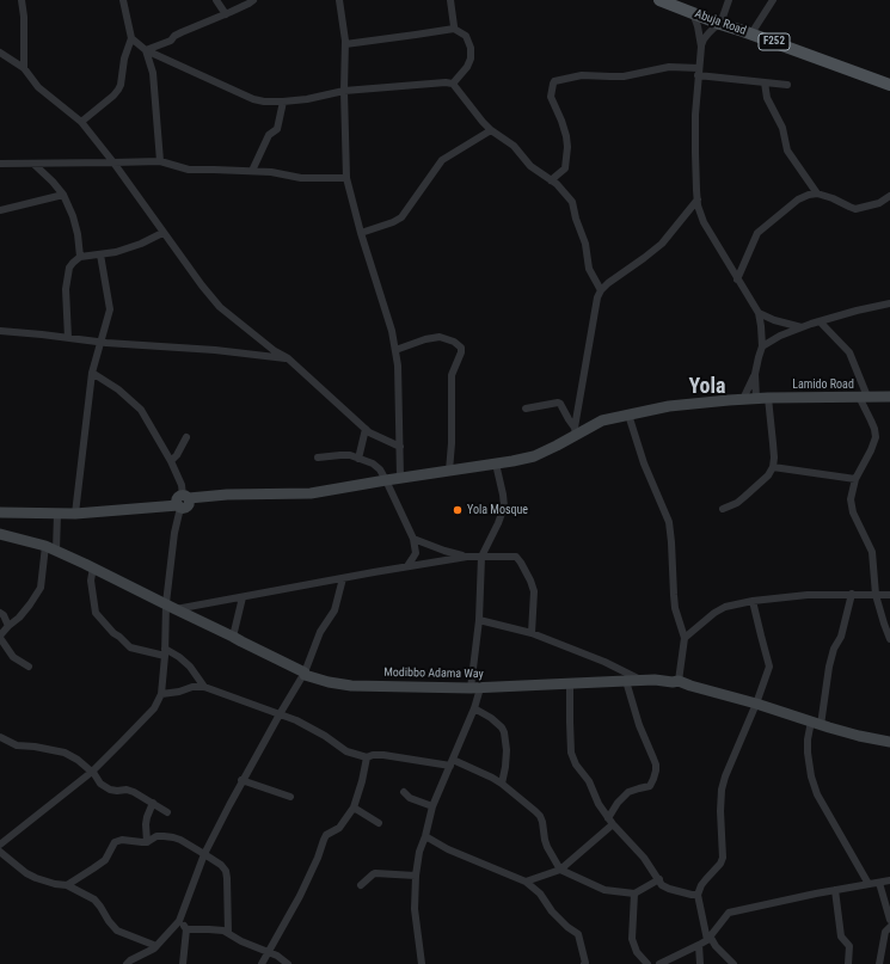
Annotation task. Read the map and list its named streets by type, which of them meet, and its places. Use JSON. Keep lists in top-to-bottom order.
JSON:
{
  "streets": {
    "main road": [
      "Abuja Road",
      "F252",
      "Lamido Road",
      "Modibbo Adama Way"
    ]
  },
  "districts": ["Yola"],
  "places": ["Yola Mosque"]
}
